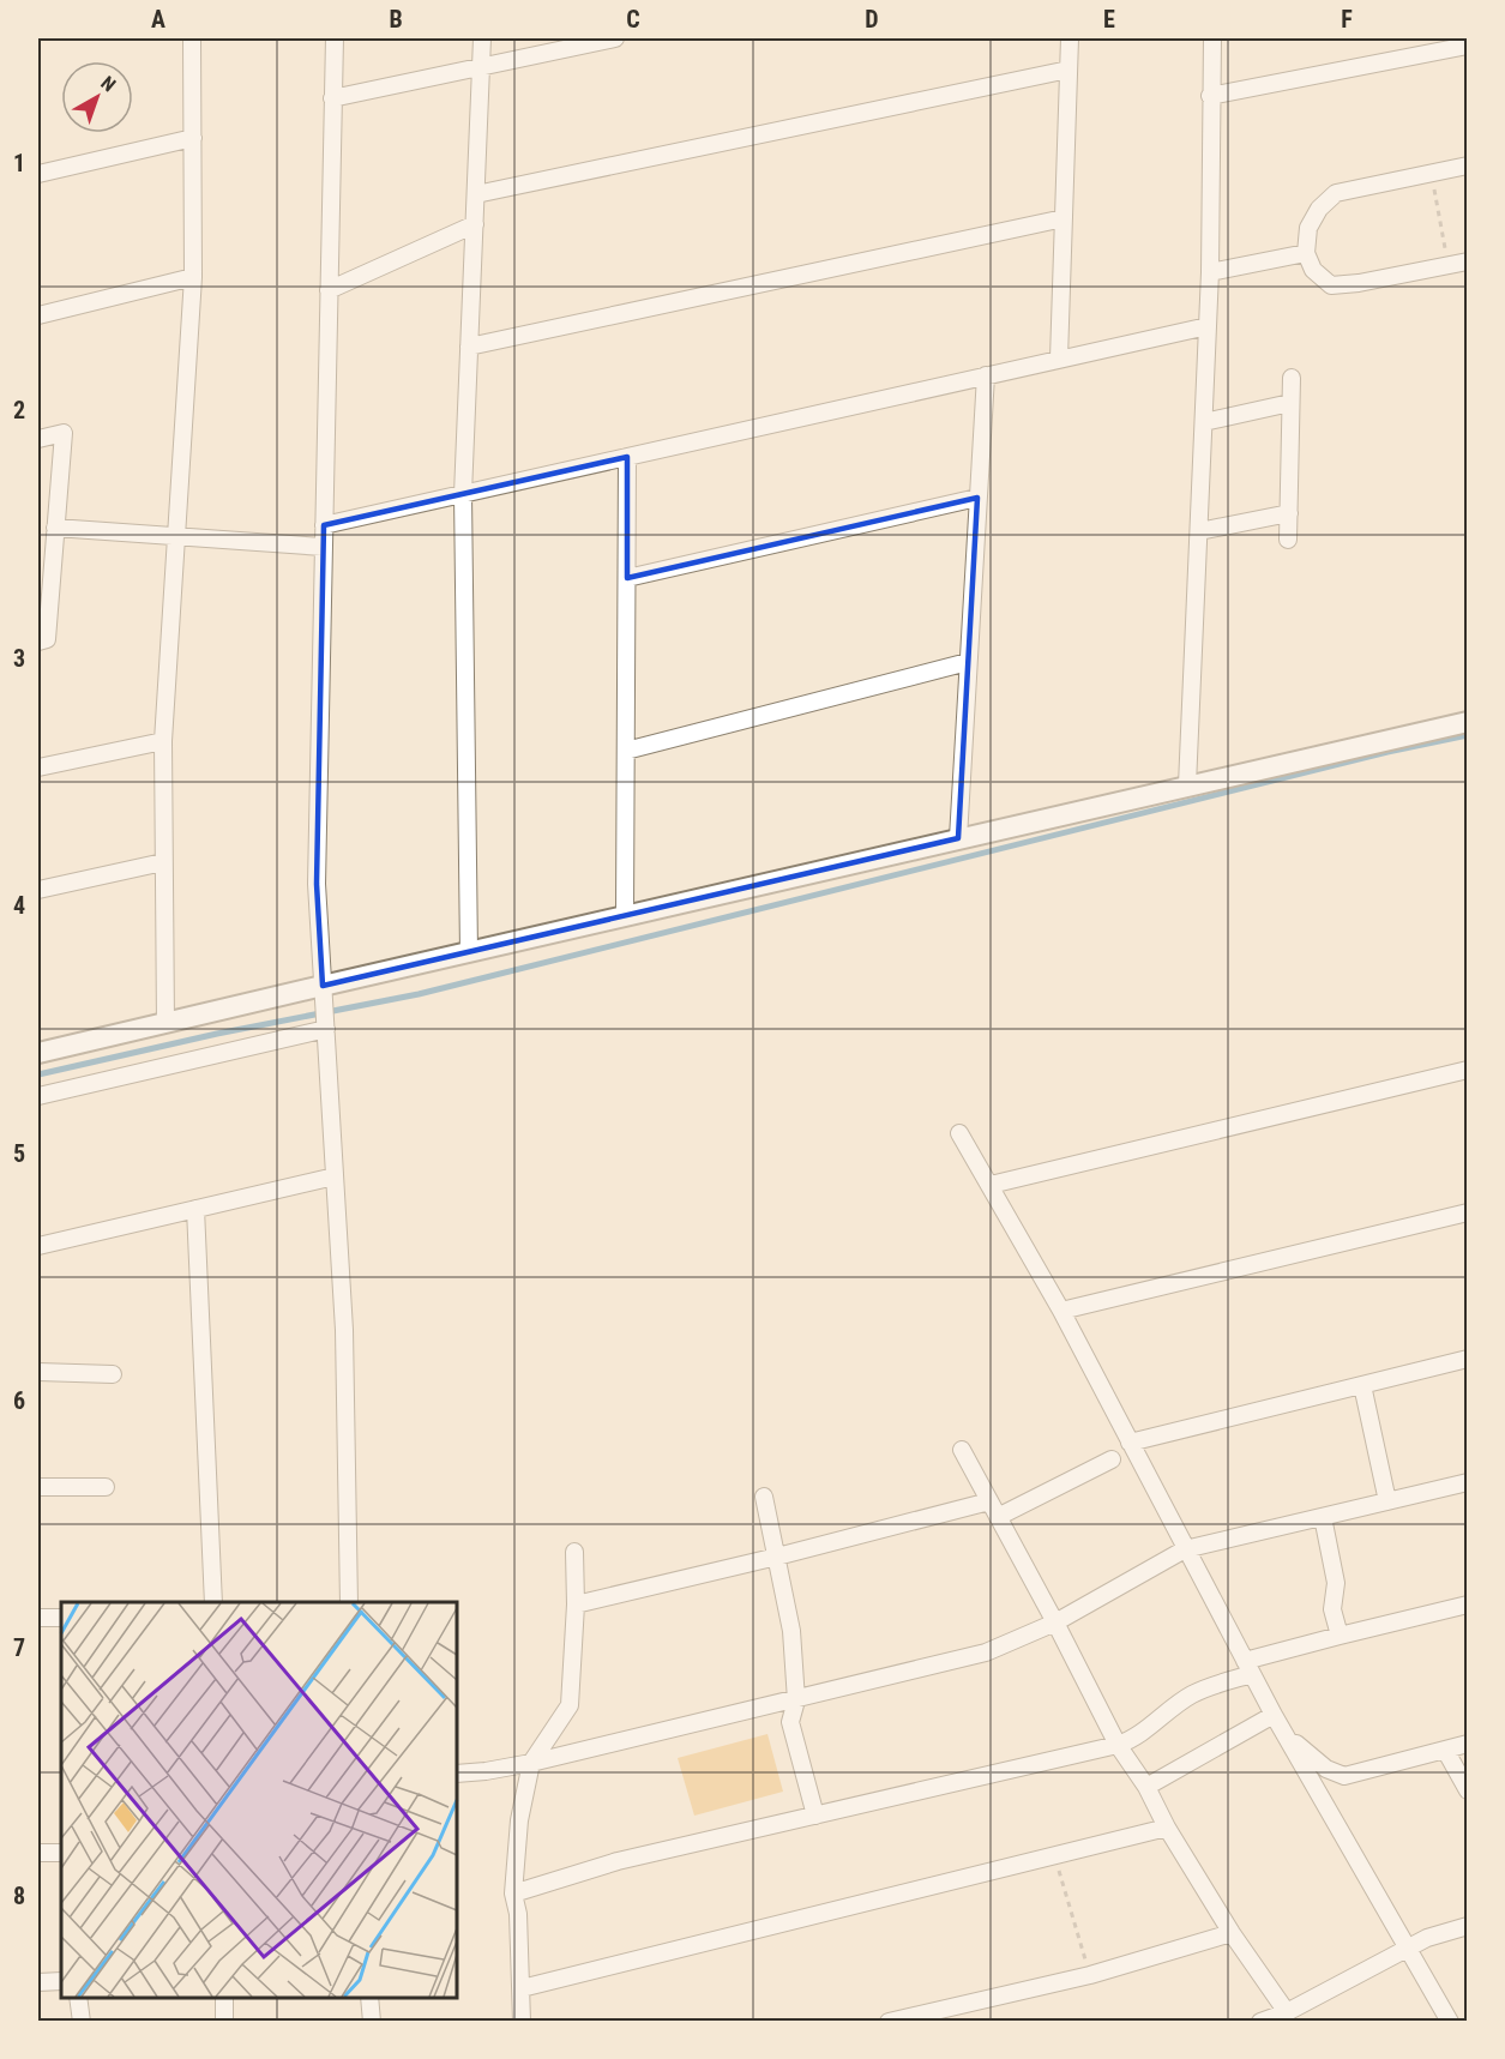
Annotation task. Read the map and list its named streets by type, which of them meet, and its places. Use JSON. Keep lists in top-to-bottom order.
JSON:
{
  "north": "top right",
  "grid": {
    "columns": [
      "A",
      "B",
      "C",
      "D",
      "E",
      "F"
    ],
    "rows": [
      "1",
      "2",
      "3",
      "4",
      "5",
      "6",
      "7",
      "8"
    ]
  }
}
